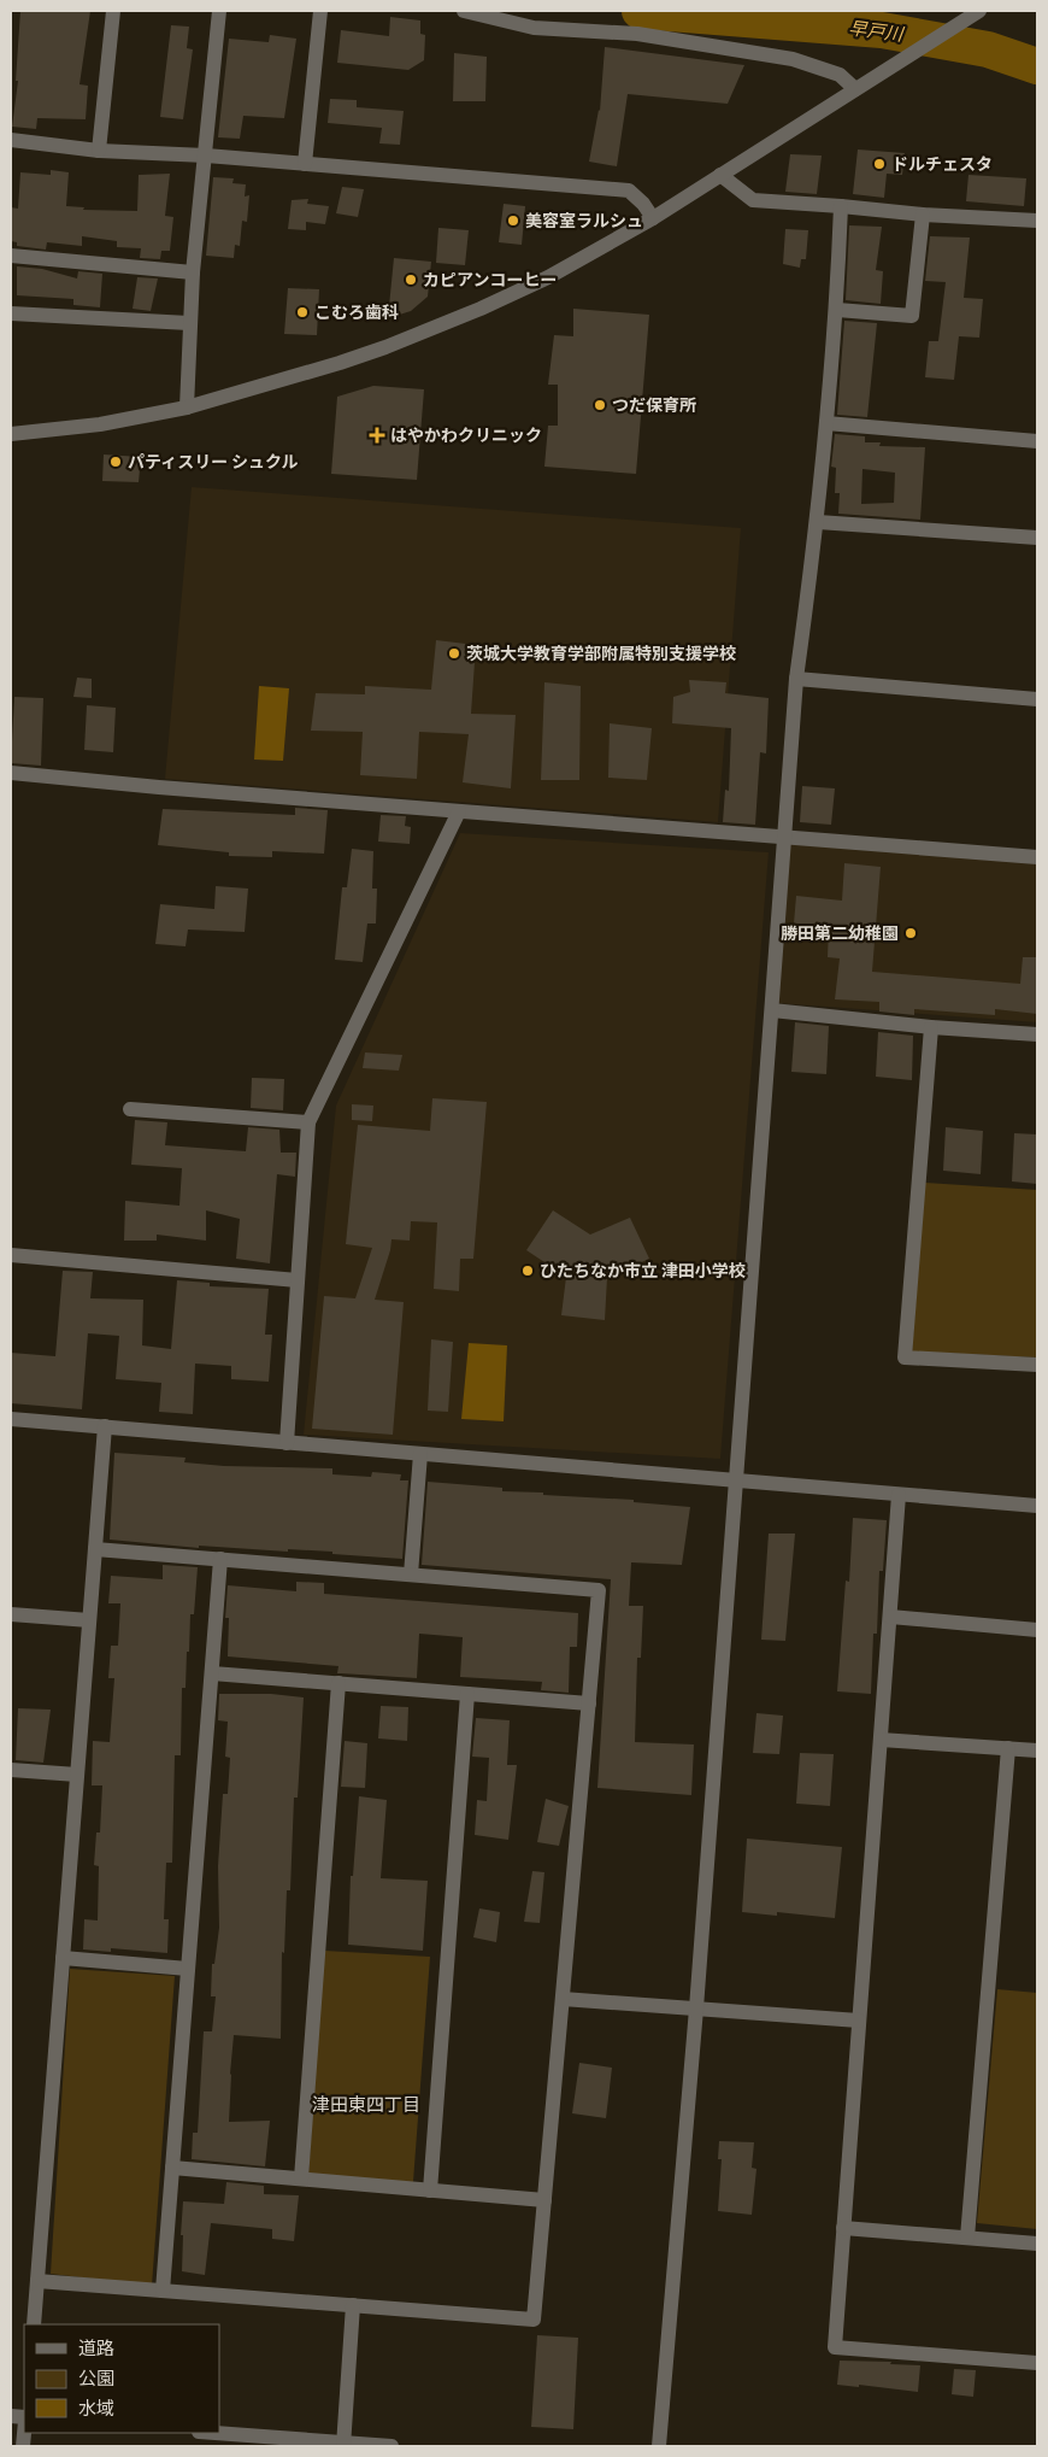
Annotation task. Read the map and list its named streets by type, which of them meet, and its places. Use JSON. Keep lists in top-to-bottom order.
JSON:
{
  "districts": ["津田東四丁目"],
  "water": ["早戸川"],
  "places": {
    "other": [
      "ドルチェスタ",
      "美容室ラルシュ",
      "カピアンコーヒー",
      "こむろ歯科",
      "つだ保育所",
      "パティスリー シュクル",
      "茨城大学教育学部附属特別支援学校",
      "勝田第二幼稚園",
      "ひたちなか市立 津田小学校"
    ],
    "health": ["はやかわクリニック"]
  },
  "legend": ["道路", "公園", "水域"]
}
